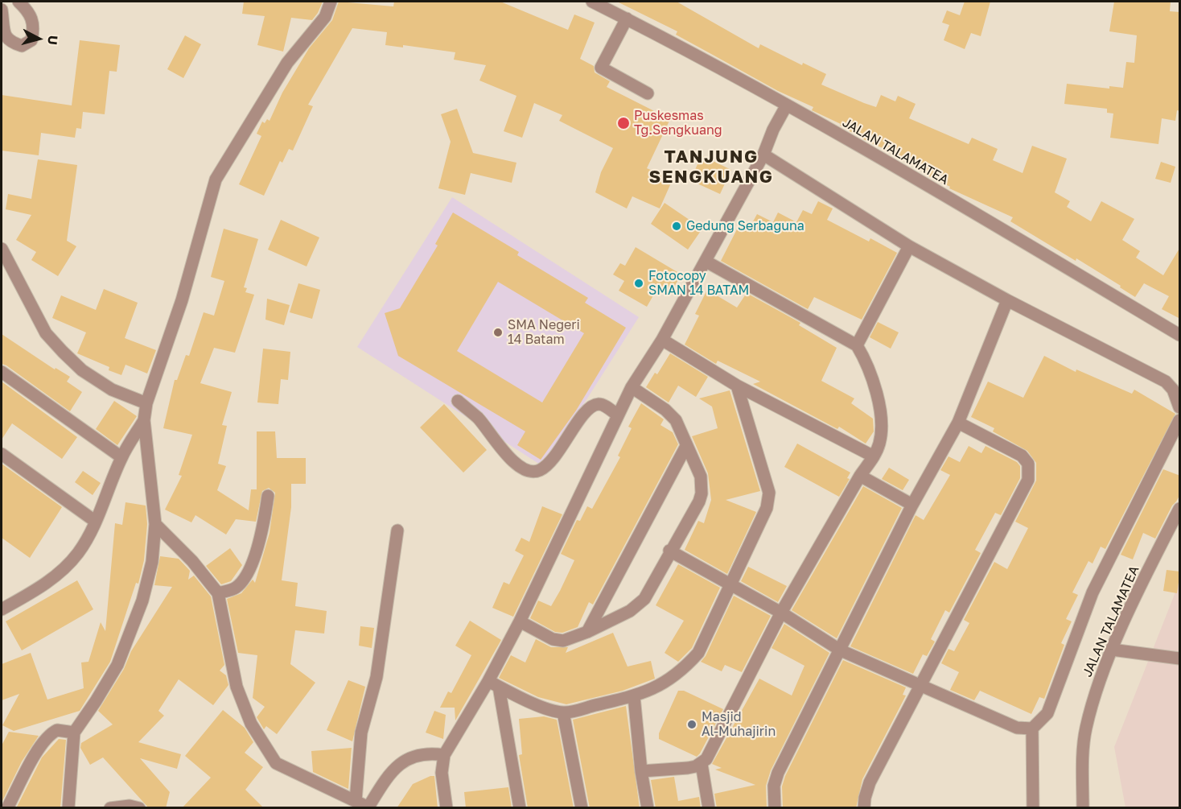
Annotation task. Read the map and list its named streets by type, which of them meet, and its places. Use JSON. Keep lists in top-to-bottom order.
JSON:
{
  "streets": {
    "street": ["JALAN TALAMATEA"]
  },
  "districts": ["TANJUNG SENGKUANG"],
  "places": [
    "Puskesmas Tg.Sengkuang",
    "Gedung Serbaguna",
    "Fotocopy SMAN 14 BATAM",
    "SMA Negeri 14 Batam",
    "Masjid Al-Muhajirin"
  ],
  "north": "right"
}
